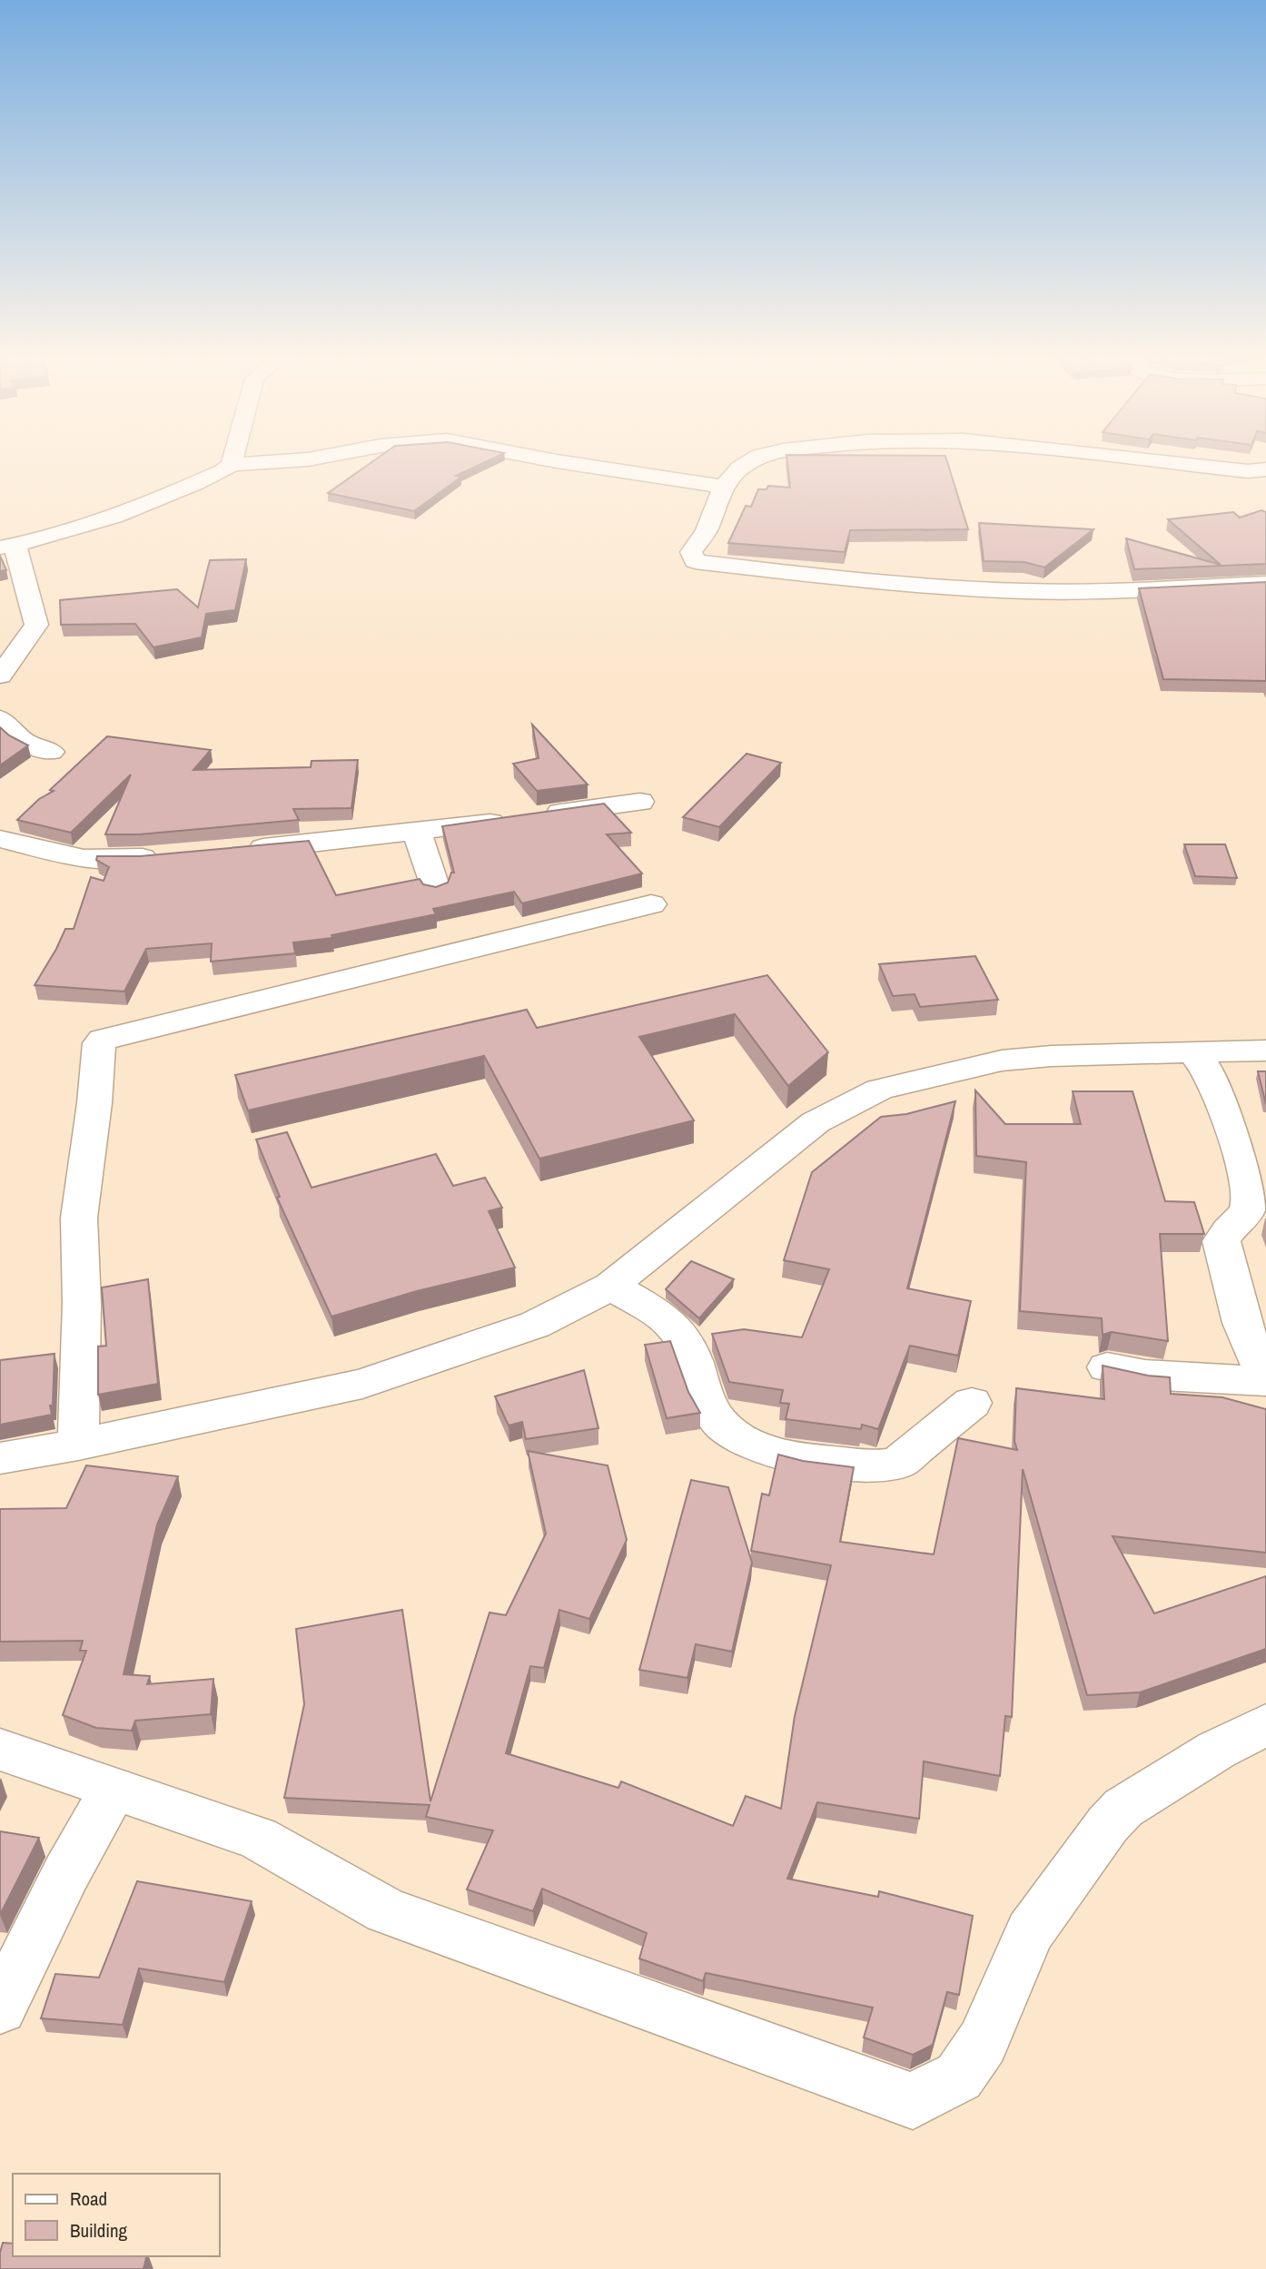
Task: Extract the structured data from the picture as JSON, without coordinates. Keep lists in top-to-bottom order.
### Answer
{
  "legend": ["Road", "Building"]
}
